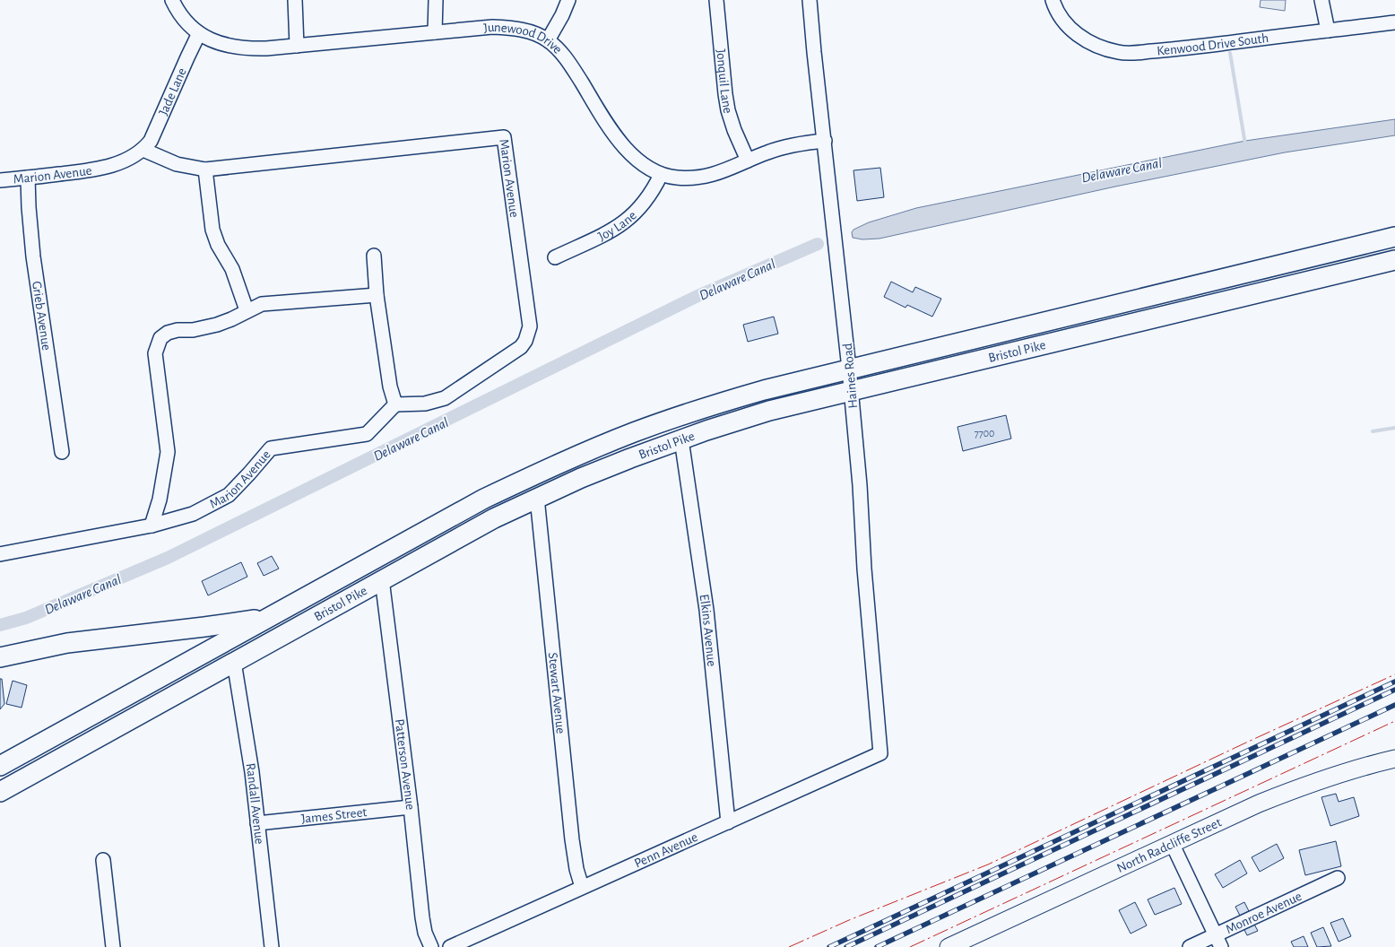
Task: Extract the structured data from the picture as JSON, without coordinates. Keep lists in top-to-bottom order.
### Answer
{
  "streets": {
    "highway": ["Bristol Pike"],
    "main road": ["North Radcliffe Street"],
    "street": [
      "Junewood Drive",
      "Kenwood Drive South",
      "Jonquil Lane",
      "Jade Lane",
      "Marion Avenue",
      "Joy Lane",
      "Grieb Avenue",
      "Haines Road",
      "Elkins Avenue",
      "Stewart Avenue",
      "Patterson Avenue",
      "Randall Avenue",
      "James Street",
      "Penn Avenue",
      "Monroe Avenue"
    ]
  },
  "crossings": [
    ["Junewood Drive", "Jonquil Lane"],
    ["Junewood Drive", "Jade Lane"],
    ["Junewood Drive", "Joy Lane"],
    ["Junewood Drive", "Haines Road"],
    ["Jade Lane", "Marion Avenue"],
    ["Marion Avenue", "Grieb Avenue"],
    ["Bristol Pike", "Haines Road"],
    ["Bristol Pike", "Elkins Avenue"],
    ["Bristol Pike", "Stewart Avenue"],
    ["Bristol Pike", "Patterson Avenue"],
    ["Bristol Pike", "Randall Avenue"],
    ["Haines Road", "Penn Avenue"],
    ["Elkins Avenue", "Penn Avenue"],
    ["Stewart Avenue", "Penn Avenue"],
    ["Patterson Avenue", "James Street"],
    ["Randall Avenue", "James Street"]
  ],
  "water": ["Delaware Canal"],
  "house_numbers": ["7700"]
}
